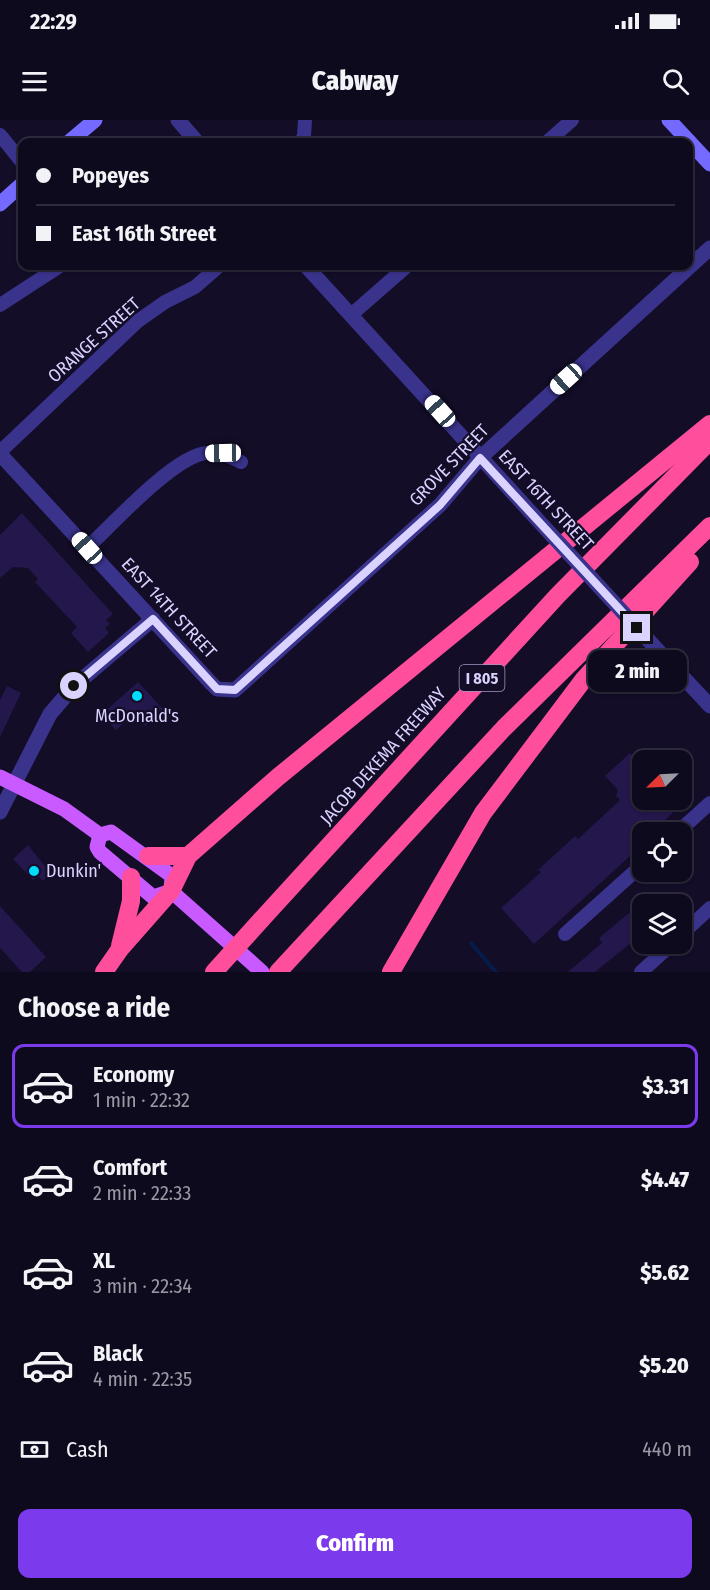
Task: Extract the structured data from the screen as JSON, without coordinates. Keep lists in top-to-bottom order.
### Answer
{
  "streets": {
    "highway": ["I 805", "JACOB DEKEMA FREEWAY"],
    "street": [
      "ORANGE STREET",
      "GROVE STREET",
      "EAST 16TH STREET",
      "EAST 14TH STREET"
    ]
  },
  "crossings": [
    ["ORANGE STREET", "EAST 14TH STREET"],
    ["GROVE STREET", "EAST 16TH STREET"],
    ["GROVE STREET", "EAST 14TH STREET"]
  ],
  "places": ["McDonald's", "Dunkin'"],
  "north": "bottom left",
  "page": {
    "status": "22:29",
    "header": "Cabway",
    "banner": ["Popeyes", "East 16th Street"],
    "bubble": "2 min",
    "heading": "Choose a ride",
    "list": [
      {
        "name": "Economy",
        "note": "1 min · 22:32",
        "value": "$3.31"
      },
      {
        "name": "Comfort",
        "note": "2 min · 22:33",
        "value": "$4.47"
      },
      {
        "name": "XL",
        "note": "3 min · 22:34",
        "value": "$5.62"
      },
      {
        "name": "Black",
        "note": "4 min · 22:35",
        "value": "$5.20"
      }
    ],
    "pay": ["Cash", "440 m"],
    "buttons": "Confirm"
  }
}
